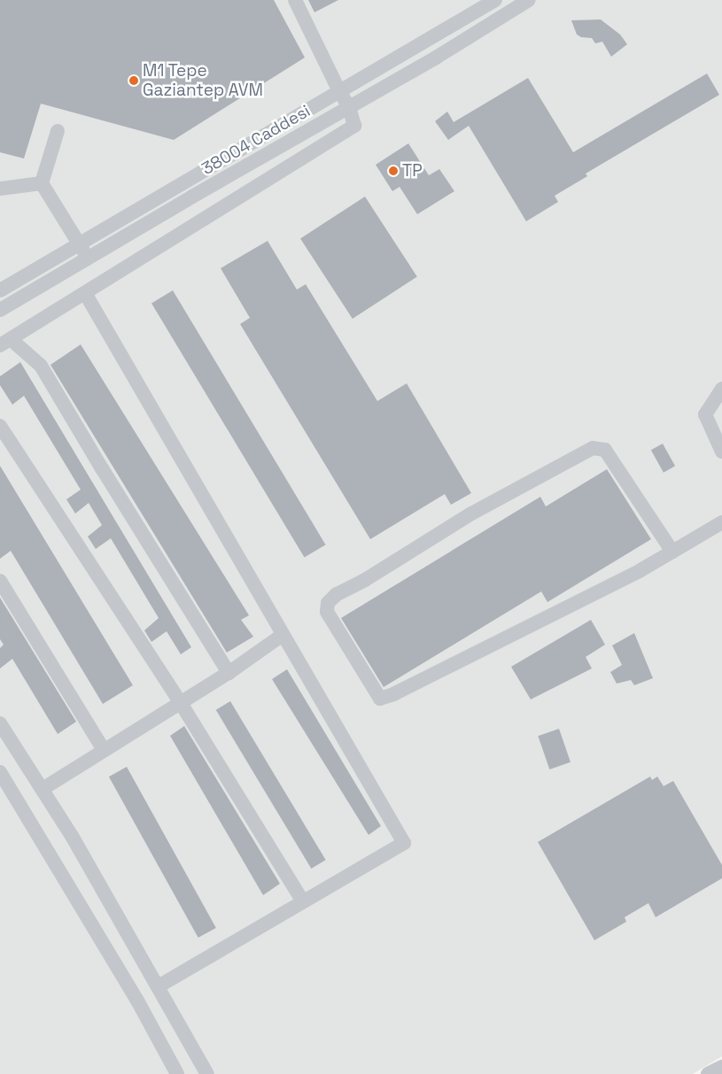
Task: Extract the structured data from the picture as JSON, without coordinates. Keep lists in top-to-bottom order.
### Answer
{
  "streets": {
    "street": ["38004 Caddesi"]
  },
  "places": ["M1 Tepe Gaziantep AVM", "TP"]
}
